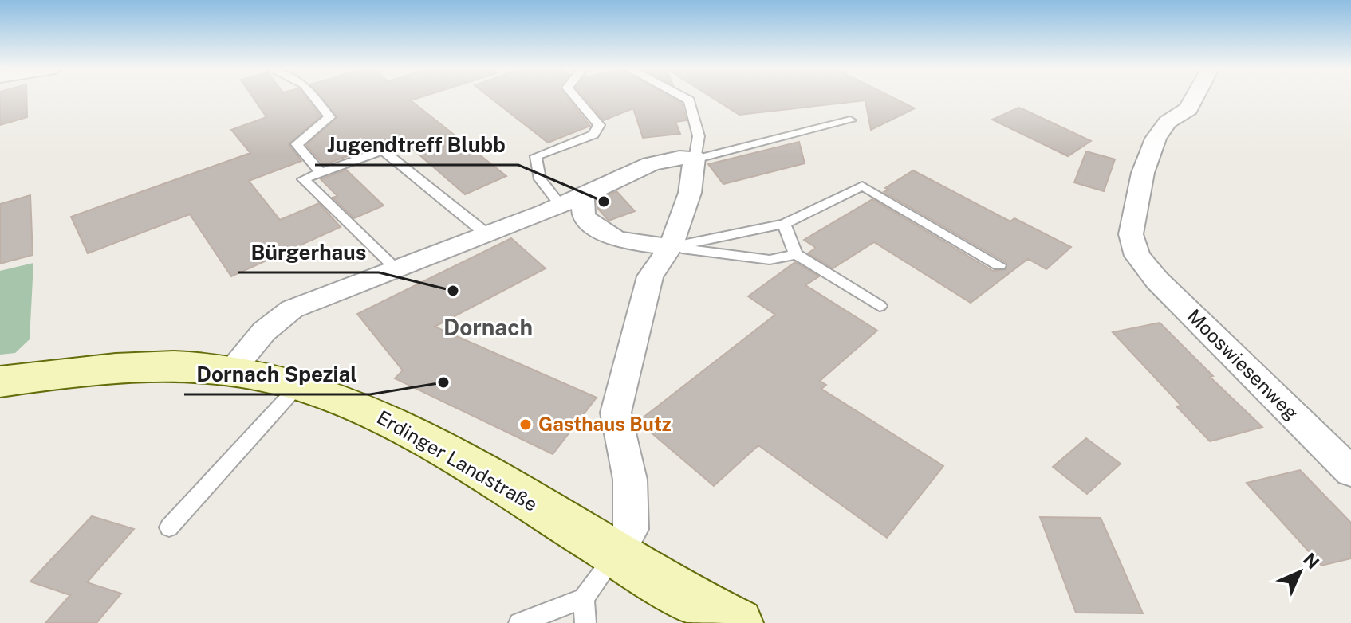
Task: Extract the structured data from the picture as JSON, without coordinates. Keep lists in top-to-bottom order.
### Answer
{
  "streets": {
    "street": ["Mooswiesenweg", "Erdinger Landstraße"]
  },
  "districts": ["Dornach"],
  "places": [
    "Jugendtreff Blubb",
    "Bürgerhaus",
    "Dornach Spezial",
    "Gasthaus Butz"
  ],
  "north": "top right"
}
